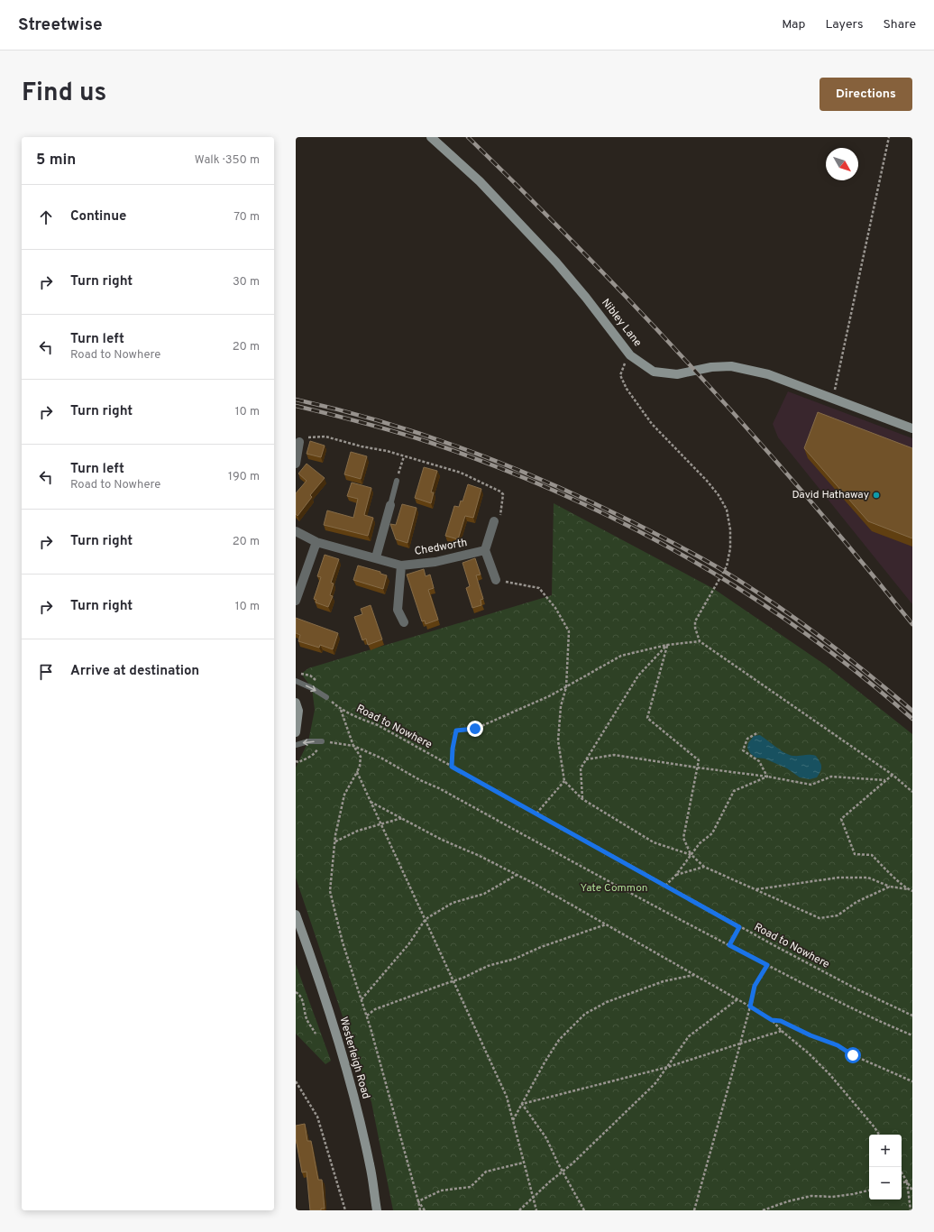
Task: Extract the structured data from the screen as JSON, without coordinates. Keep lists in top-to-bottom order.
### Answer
{
  "streets": {
    "street": ["Nibley Lane", "Chedworth", "Westerleigh Road"],
    "path": ["Road to Nowhere"]
  },
  "parks": ["Yate Common"],
  "places": ["David Hathaway"],
  "north": "bottom right",
  "page": {
    "header": "Streetwise",
    "nav": ["Map", "Layers", "Share"],
    "title": "Find us",
    "buttons": "Directions",
    "heading": ["5 min", "Walk · 350 m"],
    "list": [
      ["Continue", "70 m"],
      ["Turn right", "30 m"],
      ["Turn left", "Road to Nowhere", "20 m"],
      ["Turn right", "10 m"],
      ["Turn left", "Road to Nowhere", "190 m"],
      ["Turn right", "20 m"],
      ["Turn right", "10 m"],
      "Arrive at destination"
    ],
    "map_buttons": ["+", "−"]
  }
}
